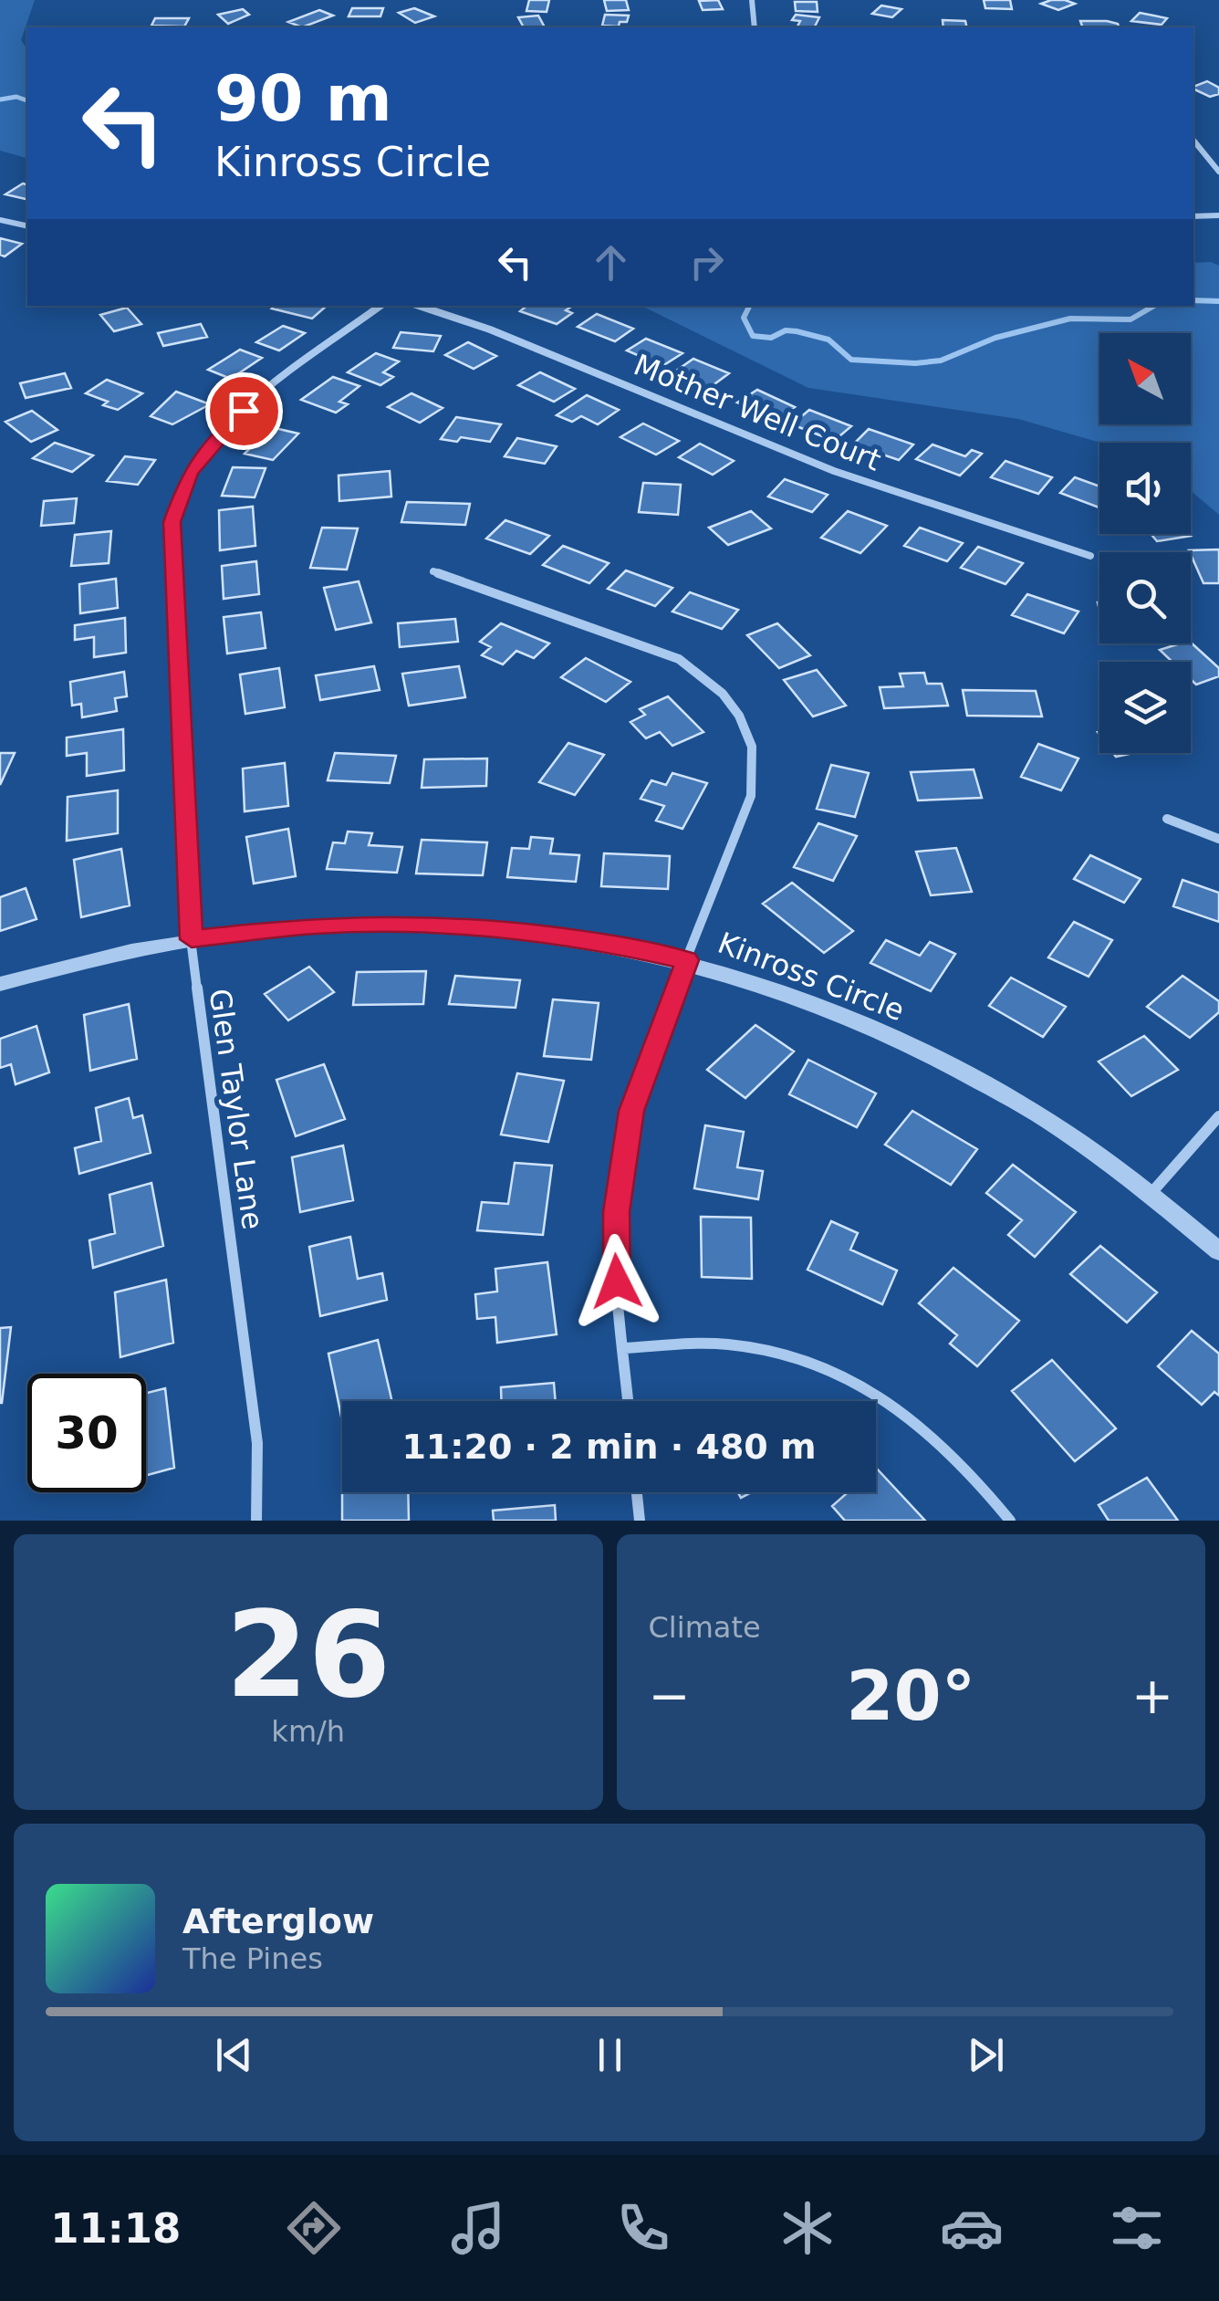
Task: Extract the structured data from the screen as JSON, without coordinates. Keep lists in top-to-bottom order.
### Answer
{
  "streets": {
    "street": ["Mother Well Court", "Kinross Circle", "Glen Taylor Lane"]
  },
  "crossings": [
    ["Kinross Circle", "Glen Taylor Lane"]
  ],
  "north": "top left",
  "page": {
    "turn": ["90 m", "Kinross Circle"],
    "limit": "30",
    "trip": "11:20 · 2 min · 480 m",
    "tile": [
      ["26", "km/h"],
      "Climate"
    ],
    "heat": ["−", "20°", "+"],
    "song": ["Afterglow", "The Pines"],
    "tabs": "11:18"
  }
}
